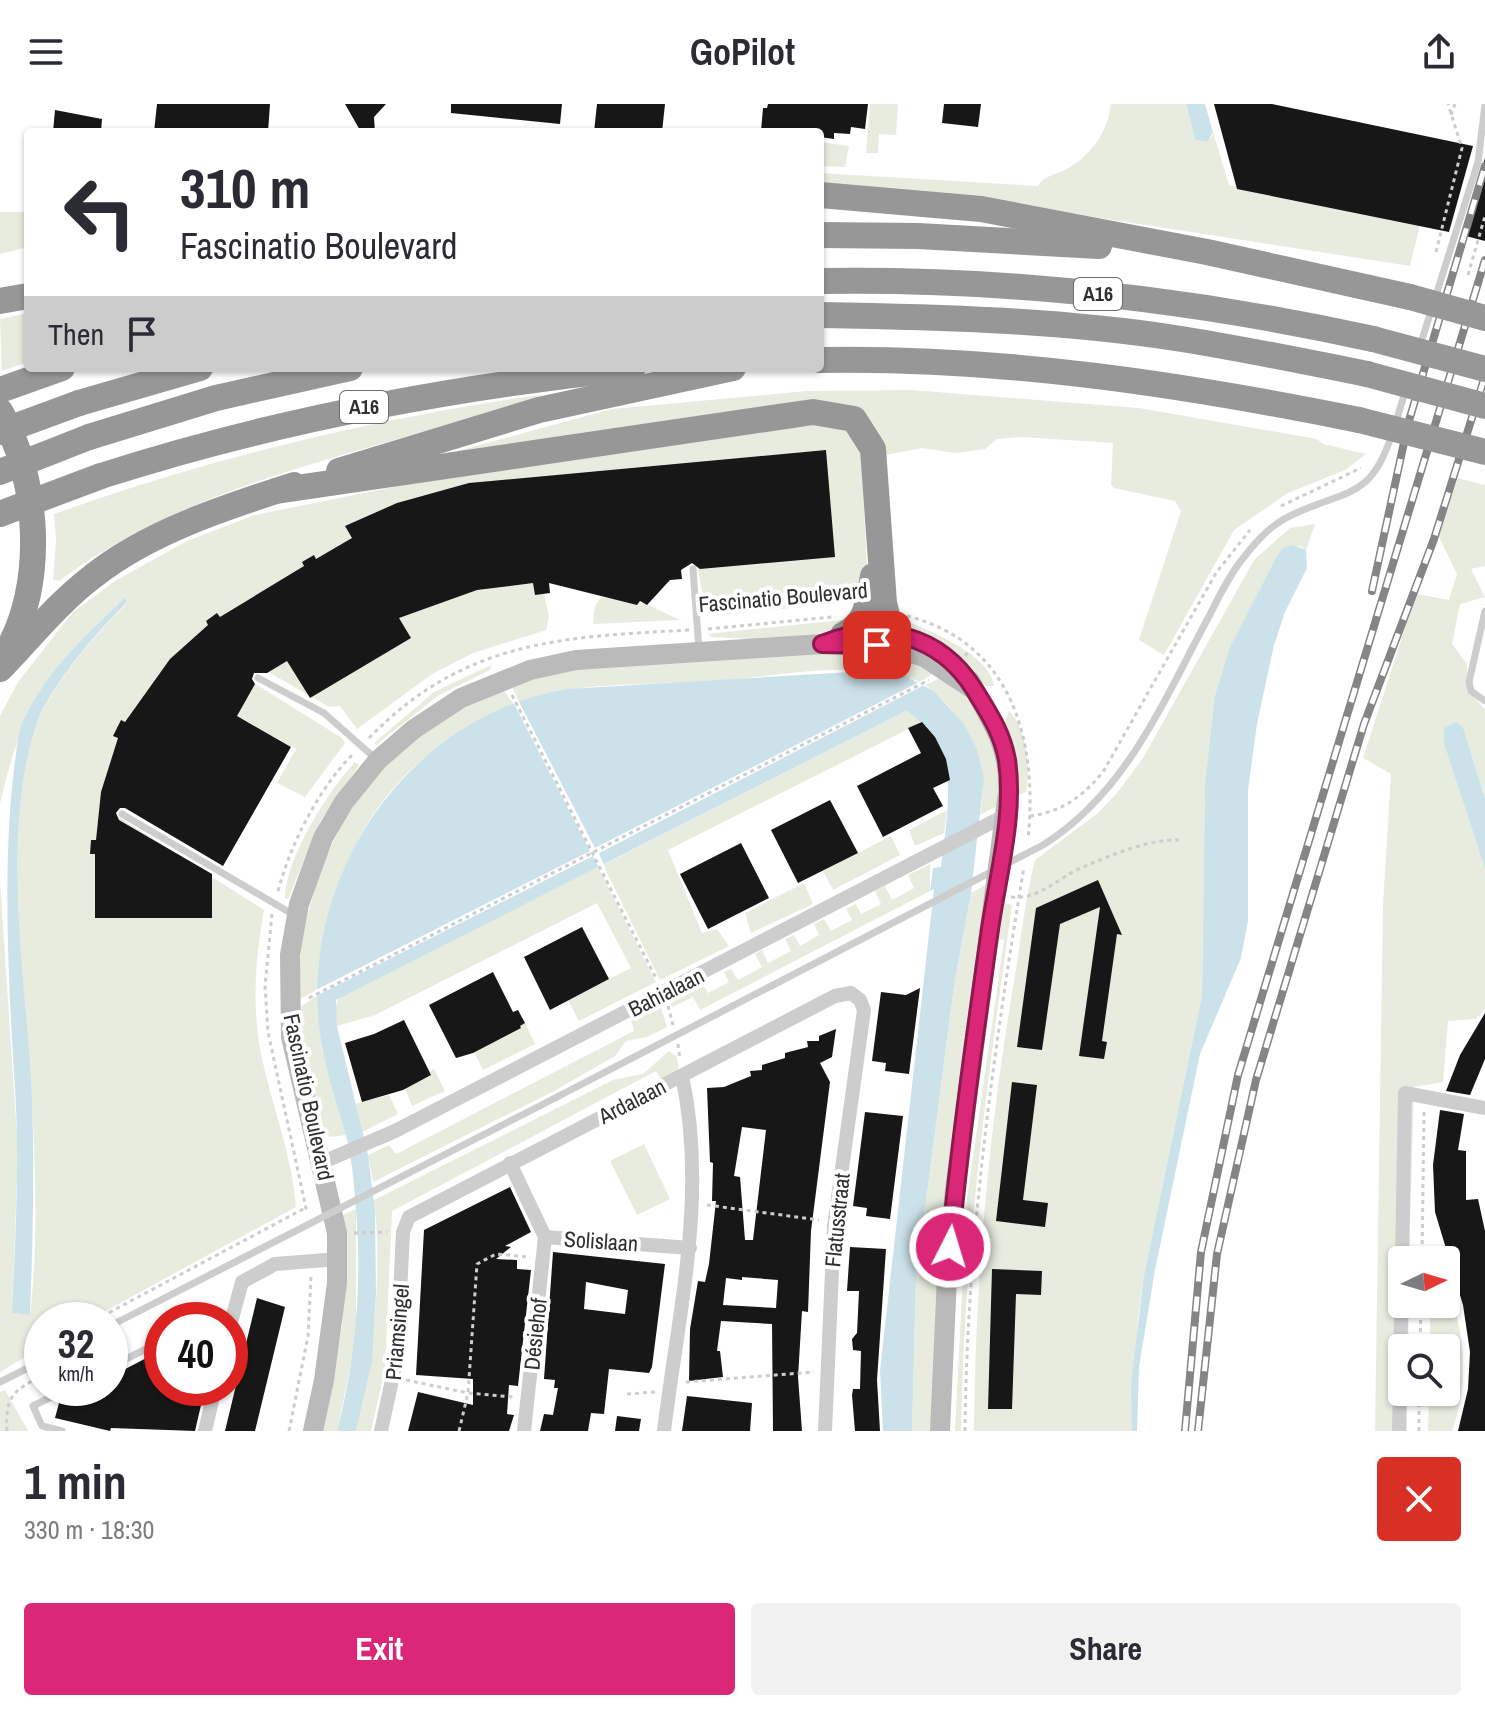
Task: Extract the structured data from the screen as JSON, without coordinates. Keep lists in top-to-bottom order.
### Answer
{
  "streets": {
    "highway": ["A16"],
    "street": [
      "Fascinatio Boulevard",
      "Bahialaan",
      "Ardalaan",
      "Flatusstraat",
      "Solislaan",
      "Priamsingel",
      "Désiehof"
    ]
  },
  "crossings": [
    ["Fascinatio Boulevard", "Bahialaan"],
    ["Ardalaan", "Flatusstraat"],
    ["Ardalaan", "Solislaan"],
    ["Ardalaan", "Priamsingel"],
    ["Solislaan", "Désiehof"]
  ],
  "north": "right",
  "page": {
    "header": "GoPilot",
    "turn": ["310 m", "Fascinatio Boulevard"],
    "then": "Then",
    "speed": "32 km/h",
    "limit": "40",
    "heading": ["1 min", "330 m · 18:30"],
    "buttons": ["Exit", "Share"]
  }
}
